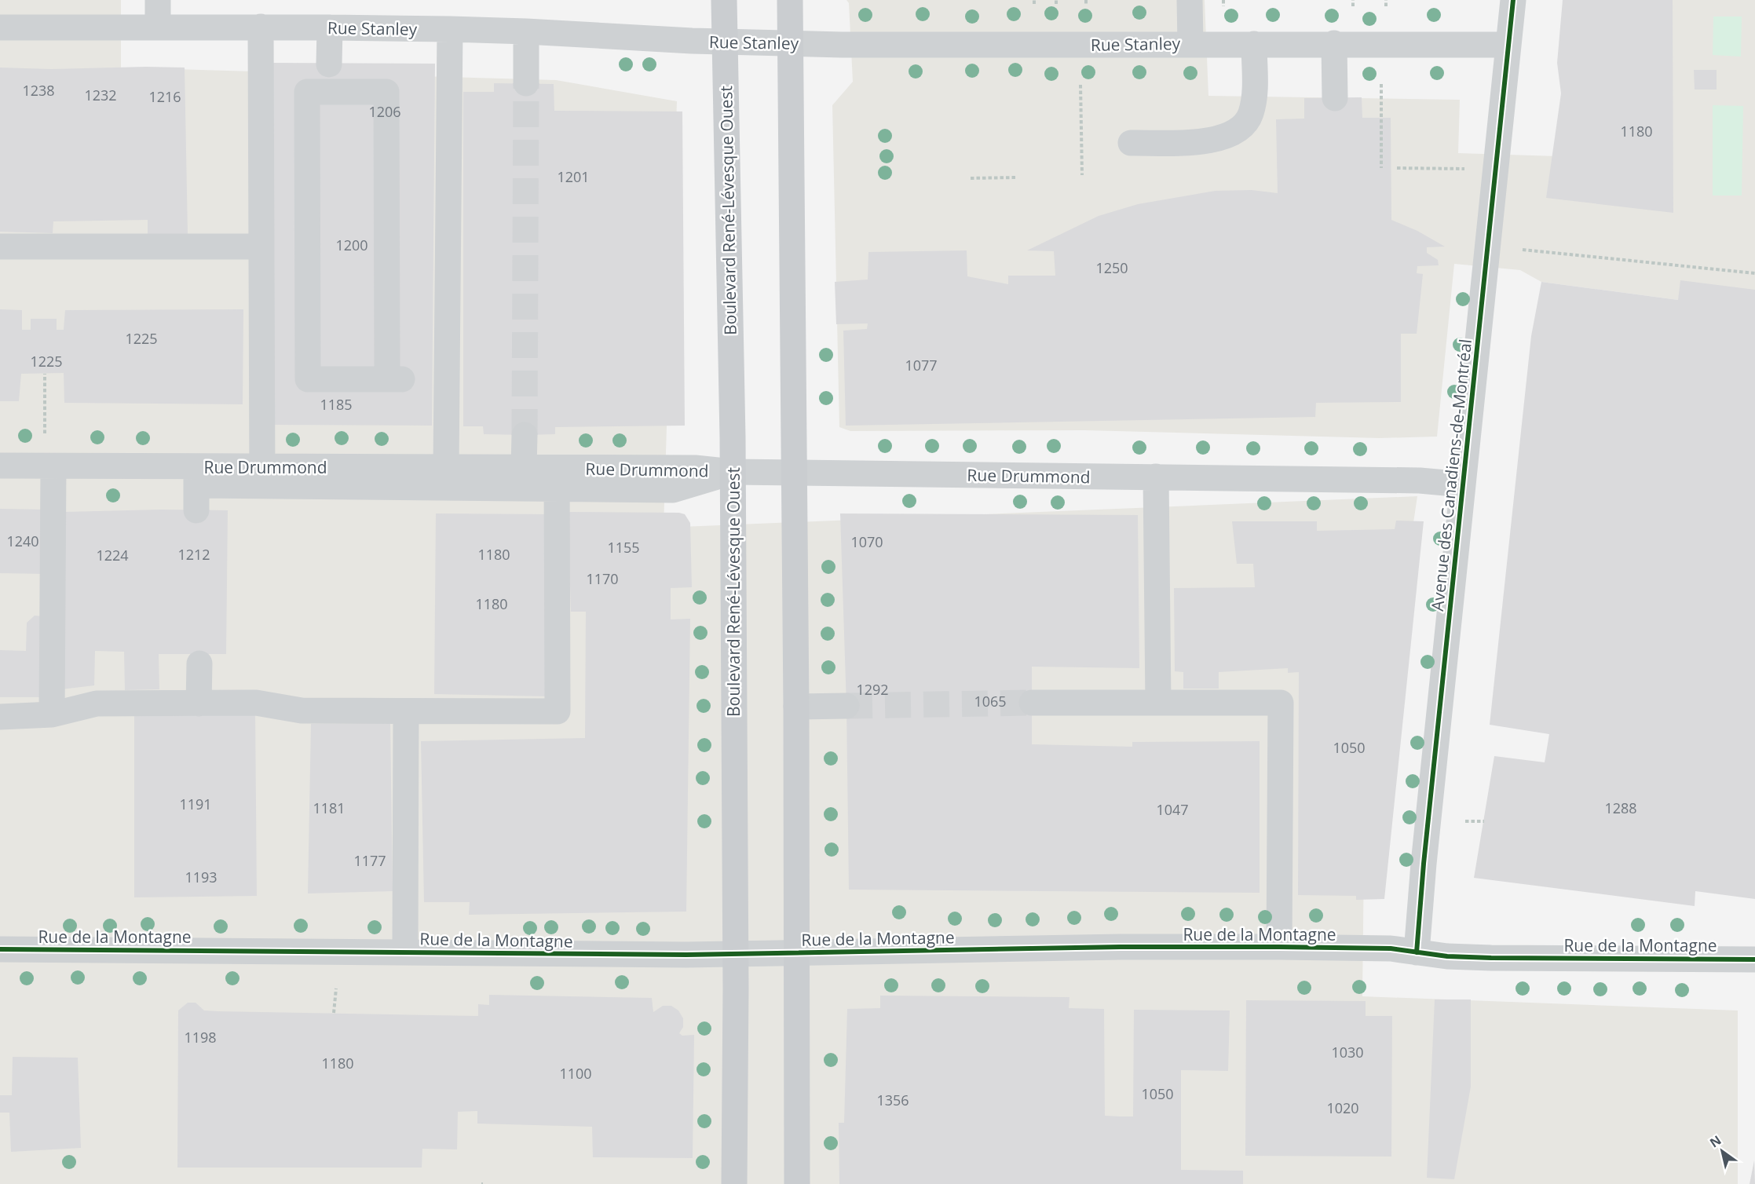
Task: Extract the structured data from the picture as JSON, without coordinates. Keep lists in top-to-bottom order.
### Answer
{
  "streets": {
    "main road": ["Boulevard René-Lévesque Ouest"],
    "street": [
      "Rue Stanley",
      "Rue Drummond",
      "Avenue des Canadiens-de-Montréal",
      "Rue de la Montagne"
    ]
  },
  "crossings": [
    ["Rue Stanley", "Boulevard René-Lévesque Ouest"],
    ["Rue Stanley", "Avenue des Canadiens-de-Montréal"],
    ["Boulevard René-Lévesque Ouest", "Rue Drummond"],
    ["Boulevard René-Lévesque Ouest", "Rue de la Montagne"],
    ["Rue Drummond", "Avenue des Canadiens-de-Montréal"],
    ["Avenue des Canadiens-de-Montréal", "Rue de la Montagne"]
  ],
  "house_numbers": [
    "1238",
    "1232",
    "1216",
    "1206",
    "1180",
    "1201",
    "1200",
    "1250",
    "1225",
    "1225",
    "1077",
    "1185",
    "1240",
    "1070",
    "1155",
    "1212",
    "1180",
    "1224",
    "1170",
    "1180",
    "1292",
    "1065",
    "1050",
    "1191",
    "1181",
    "1288",
    "1047",
    "1177",
    "1193",
    "1198",
    "1030",
    "1180",
    "1100",
    "1050",
    "1356",
    "1020"
  ],
  "north": "top left"
}
